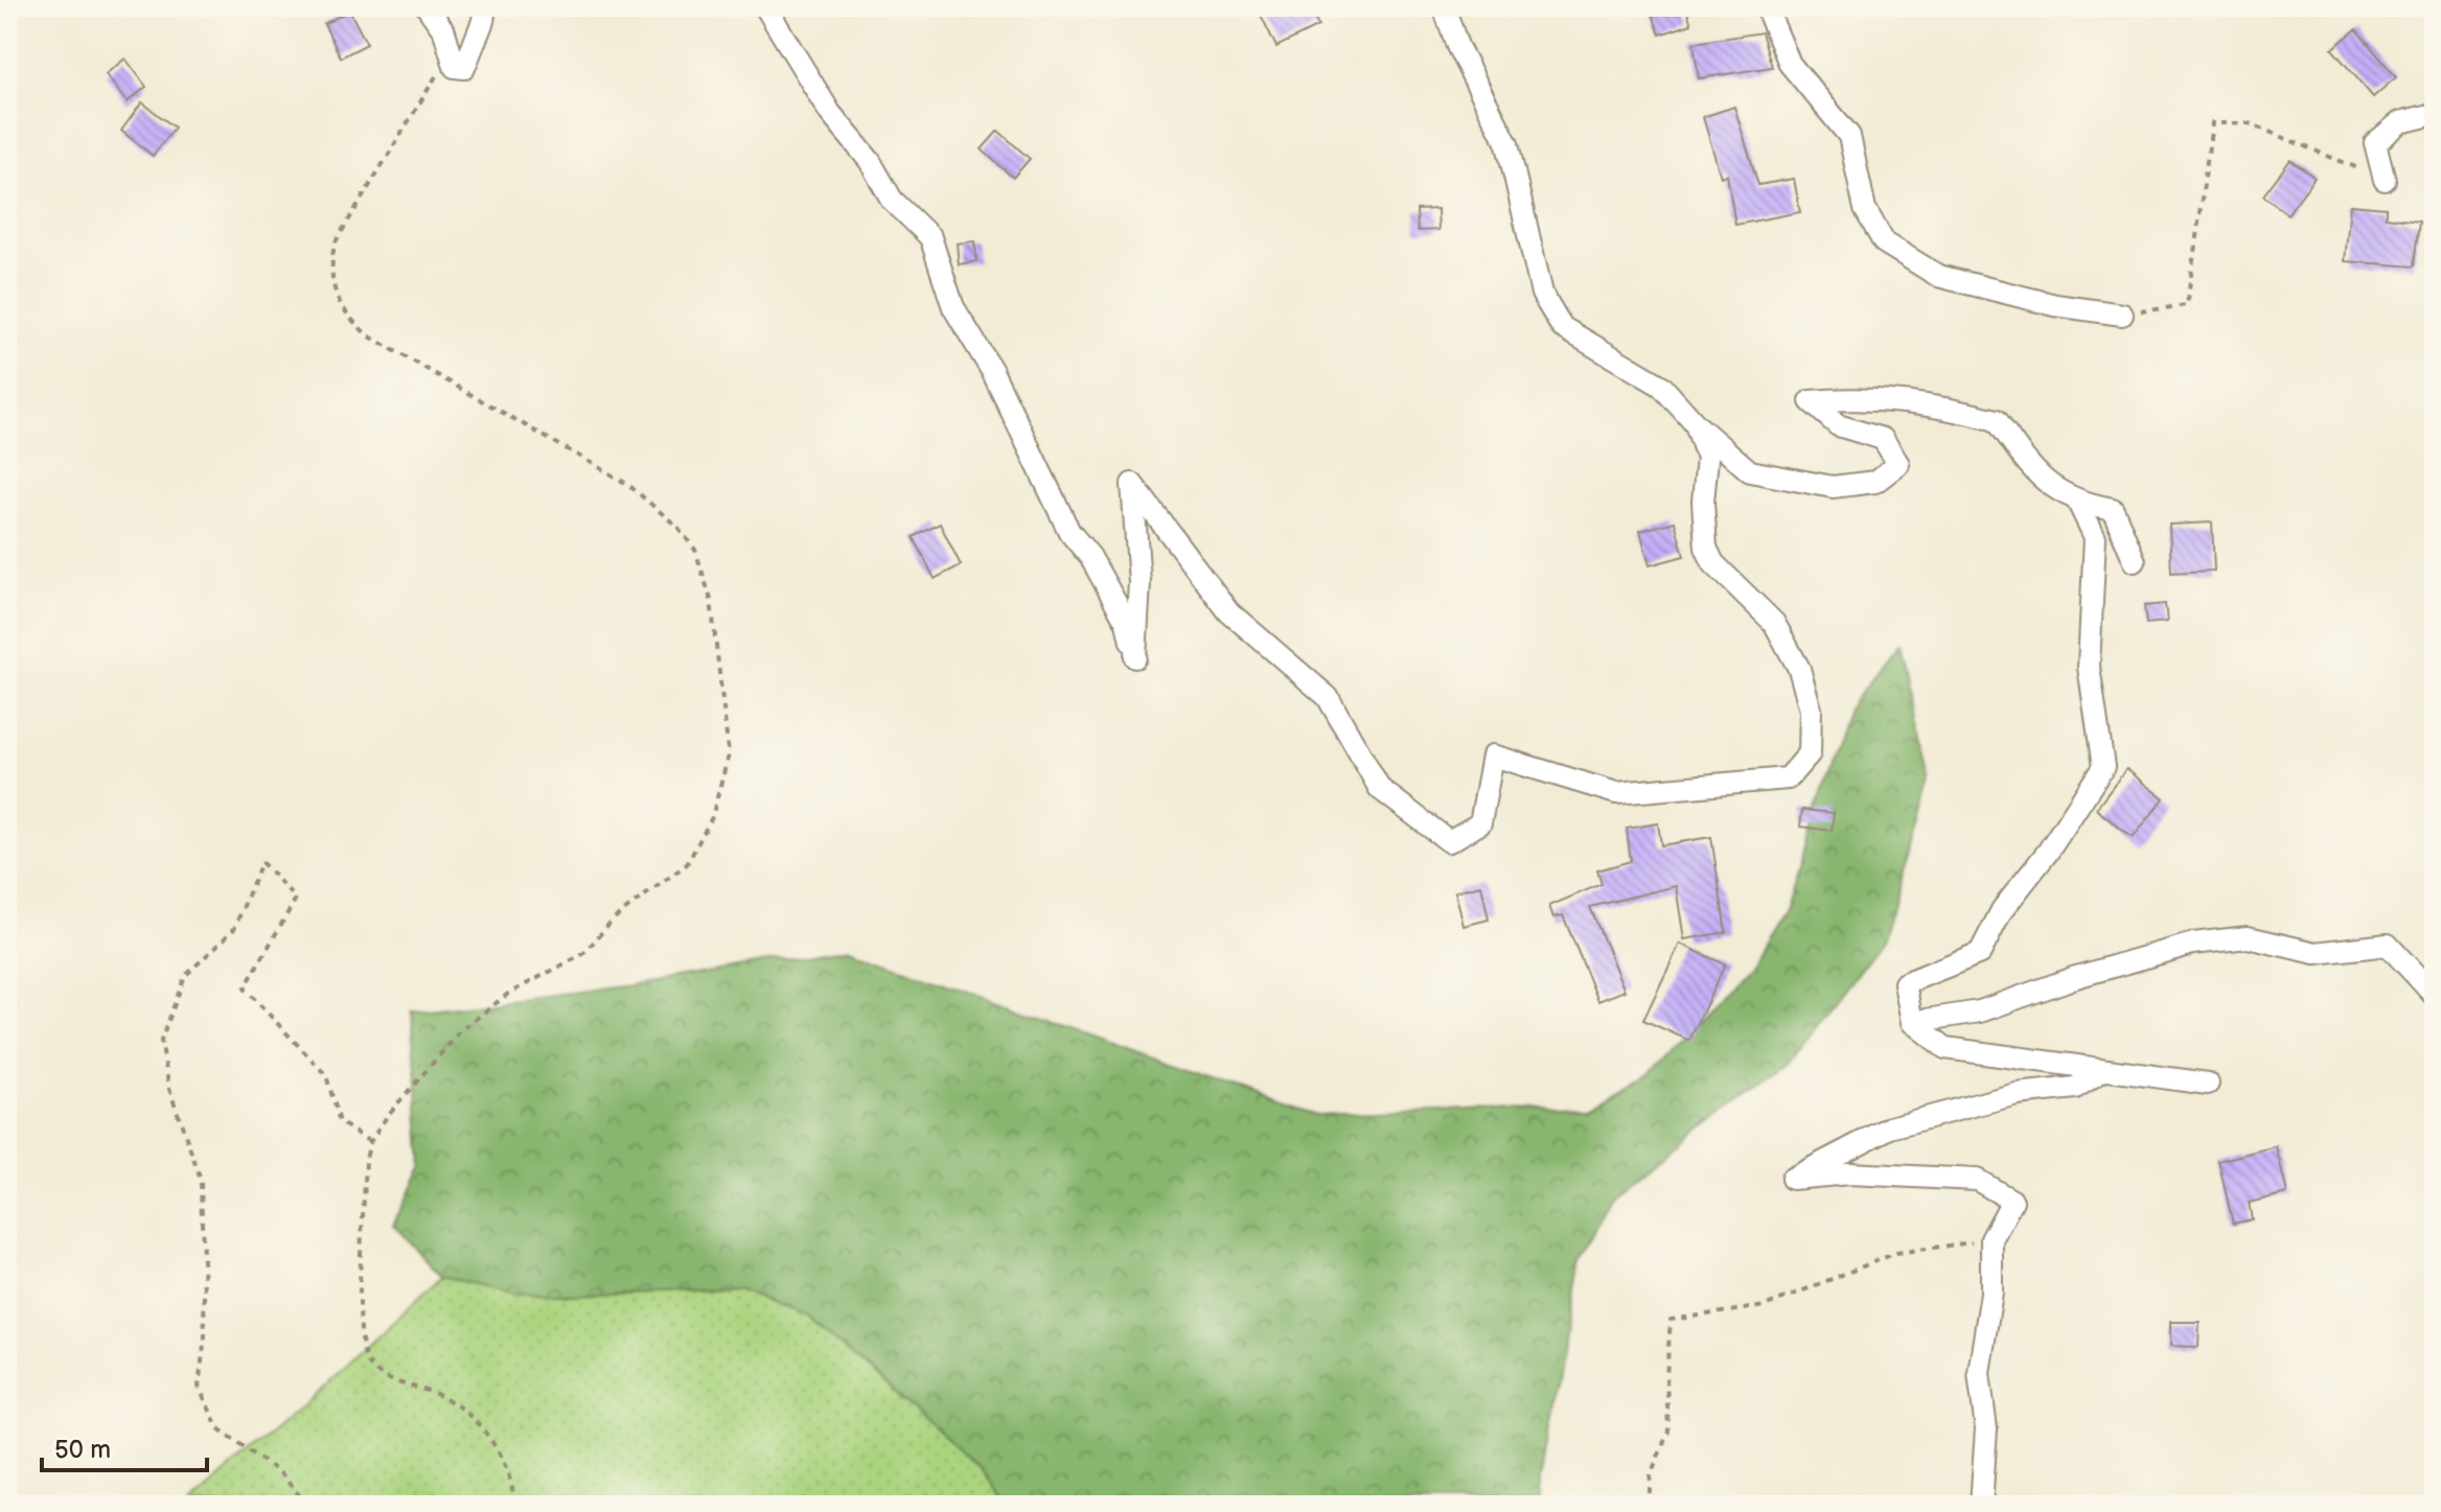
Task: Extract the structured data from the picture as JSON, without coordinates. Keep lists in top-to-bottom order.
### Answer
{
  "scale_bar": "50 m"
}
